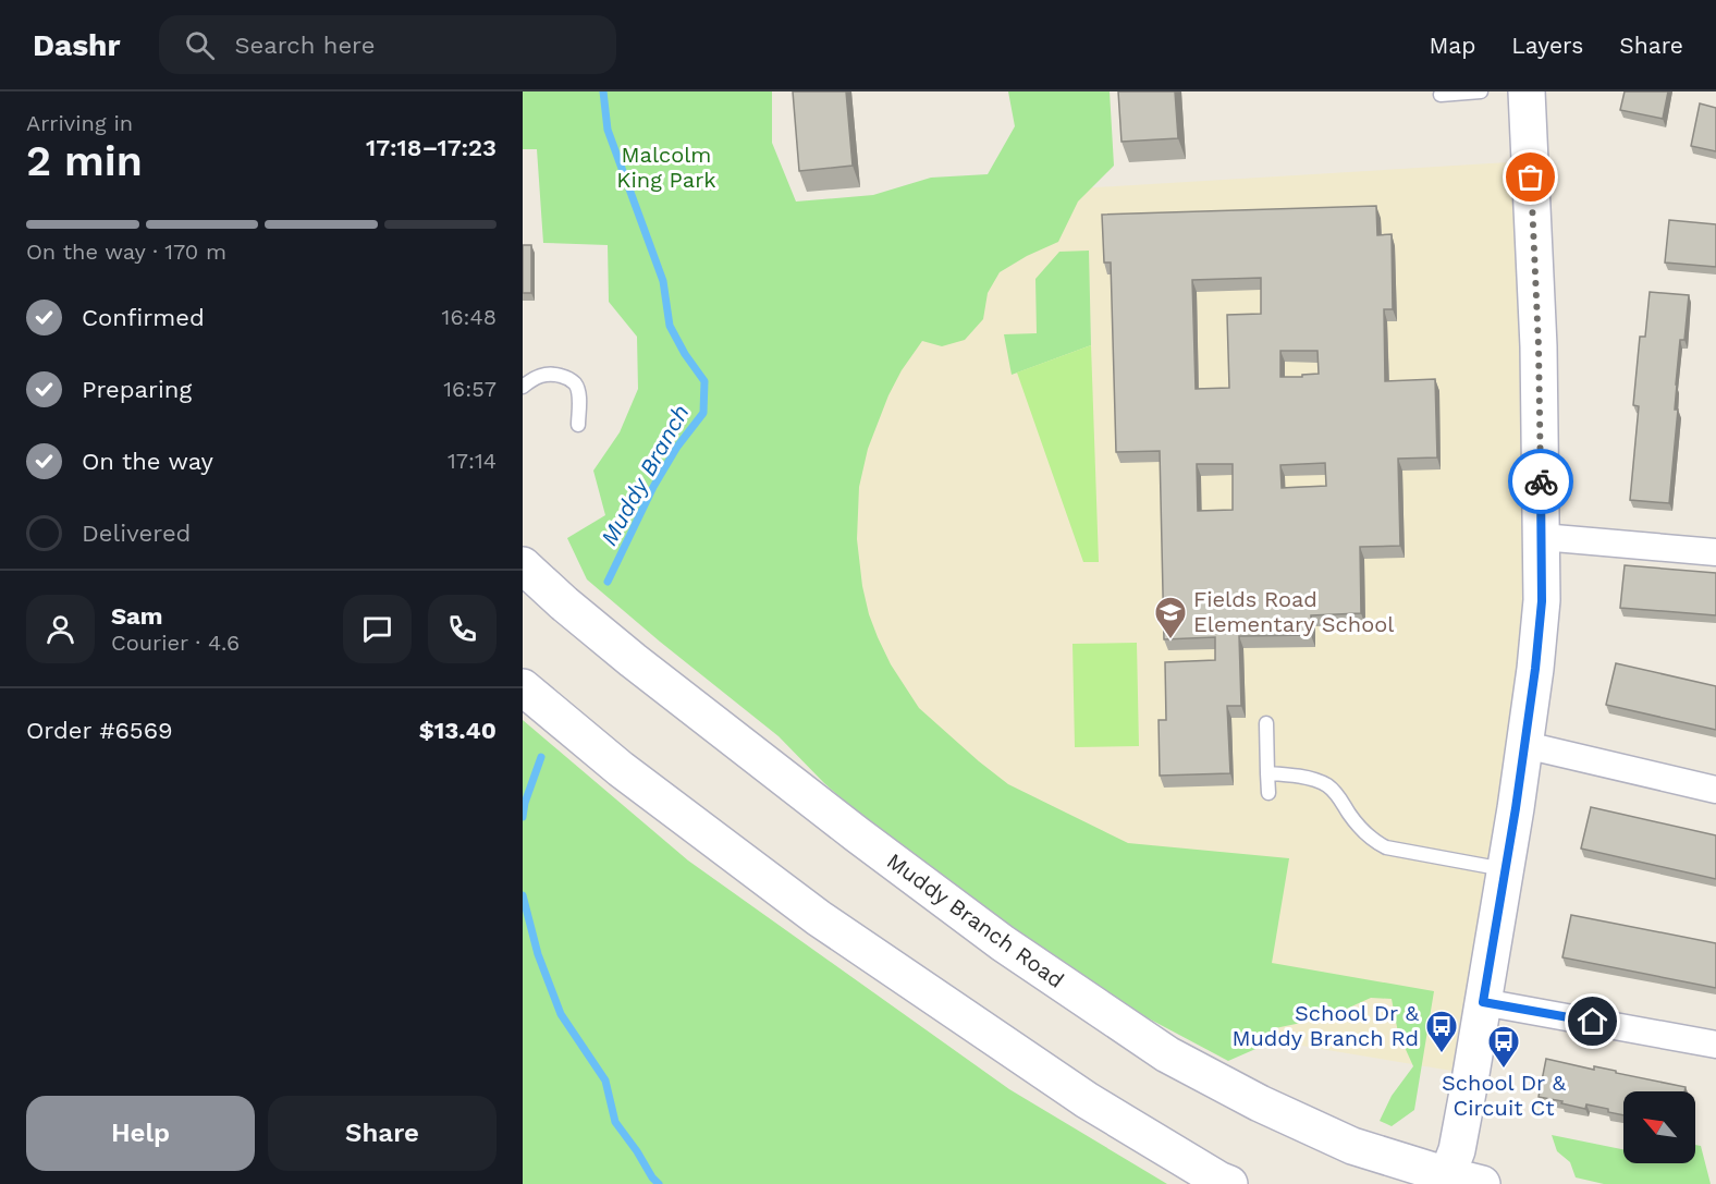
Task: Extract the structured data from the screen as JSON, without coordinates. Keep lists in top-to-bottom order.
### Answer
{
  "streets": {
    "main road": ["Muddy Branch Road"]
  },
  "water": ["Muddy Branch"],
  "parks": ["Malcolm King Park"],
  "places": {
    "school or university": ["Fields Road Elementary School"],
    "bus stop": ["School Dr & Muddy Branch Rd", "School Dr & Circuit Ct"]
  },
  "north": "top left",
  "page": {
    "header": "Dashr",
    "search": "Search here",
    "nav": ["Map", "Layers", "Share"],
    "heading": ["2 min", "Arriving in", "17:18–17:23"],
    "panel": [
      "Sam",
      "Courier · 4.6",
      "Order #6569",
      "$13.40"
    ],
    "bar": "On the way · 170 m",
    "list": [
      ["Confirmed", "16:48"],
      ["Preparing", "16:57"],
      ["On the way", "17:14"],
      "Delivered"
    ],
    "buttons": ["Help", "Share"]
  }
}
